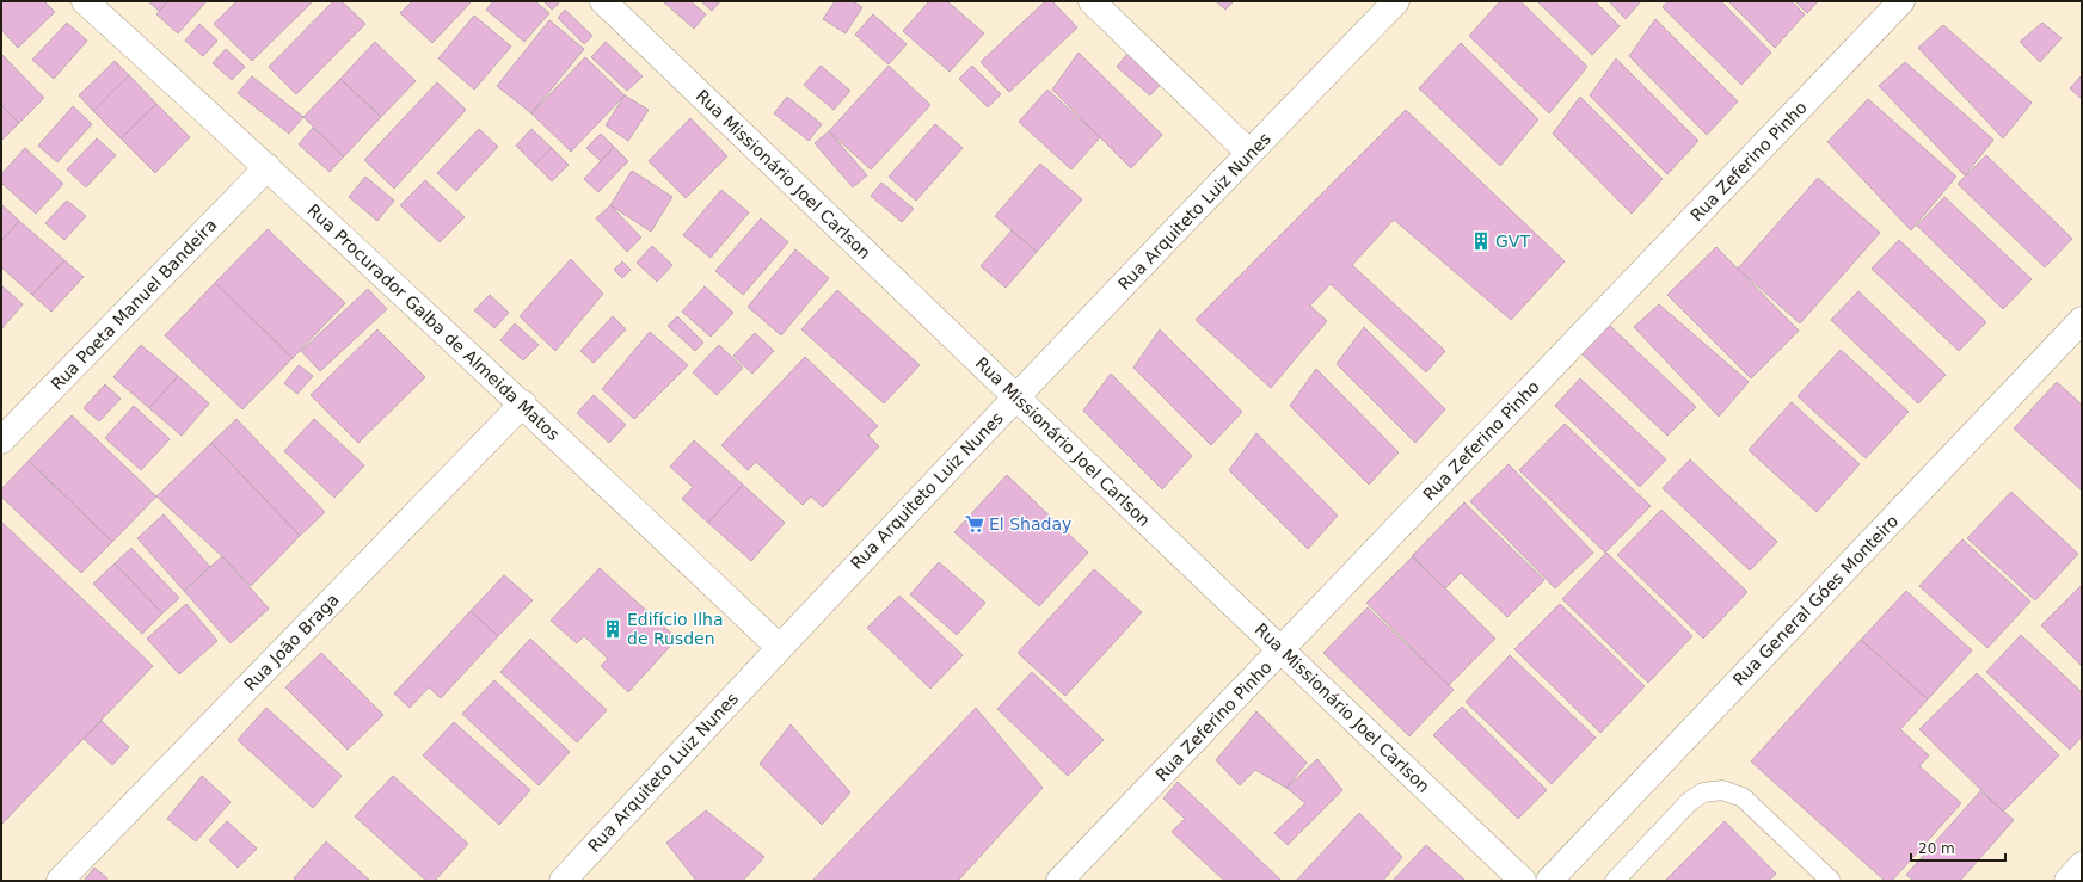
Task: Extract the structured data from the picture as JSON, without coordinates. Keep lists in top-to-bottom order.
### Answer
{
  "streets": {
    "main road": [
      "Rua Zeferino Pinho",
      "Rua Missionário Joel Carlson",
      "Rua Arquiteto Luiz Nunes",
      "Rua Poeta Manuel Bandeira",
      "Rua Procurador Galba de Almeida Matos",
      "Rua General Góes Monteiro",
      "Rua João Braga"
    ]
  },
  "crossings": [
    ["Rua Zeferino Pinho", "Rua Missionário Joel Carlson"],
    ["Rua Missionário Joel Carlson", "Rua Arquiteto Luiz Nunes"],
    ["Rua Arquiteto Luiz Nunes", "Rua Procurador Galba de Almeida Matos"],
    ["Rua Poeta Manuel Bandeira", "Rua Procurador Galba de Almeida Matos"],
    ["Rua Procurador Galba de Almeida Matos", "Rua João Braga"]
  ],
  "places": {
    "building": ["GVT", "Edifício Ilha de Rusden"],
    "supermarket": ["El Shaday"]
  },
  "scale_bar": "20 m"
}
